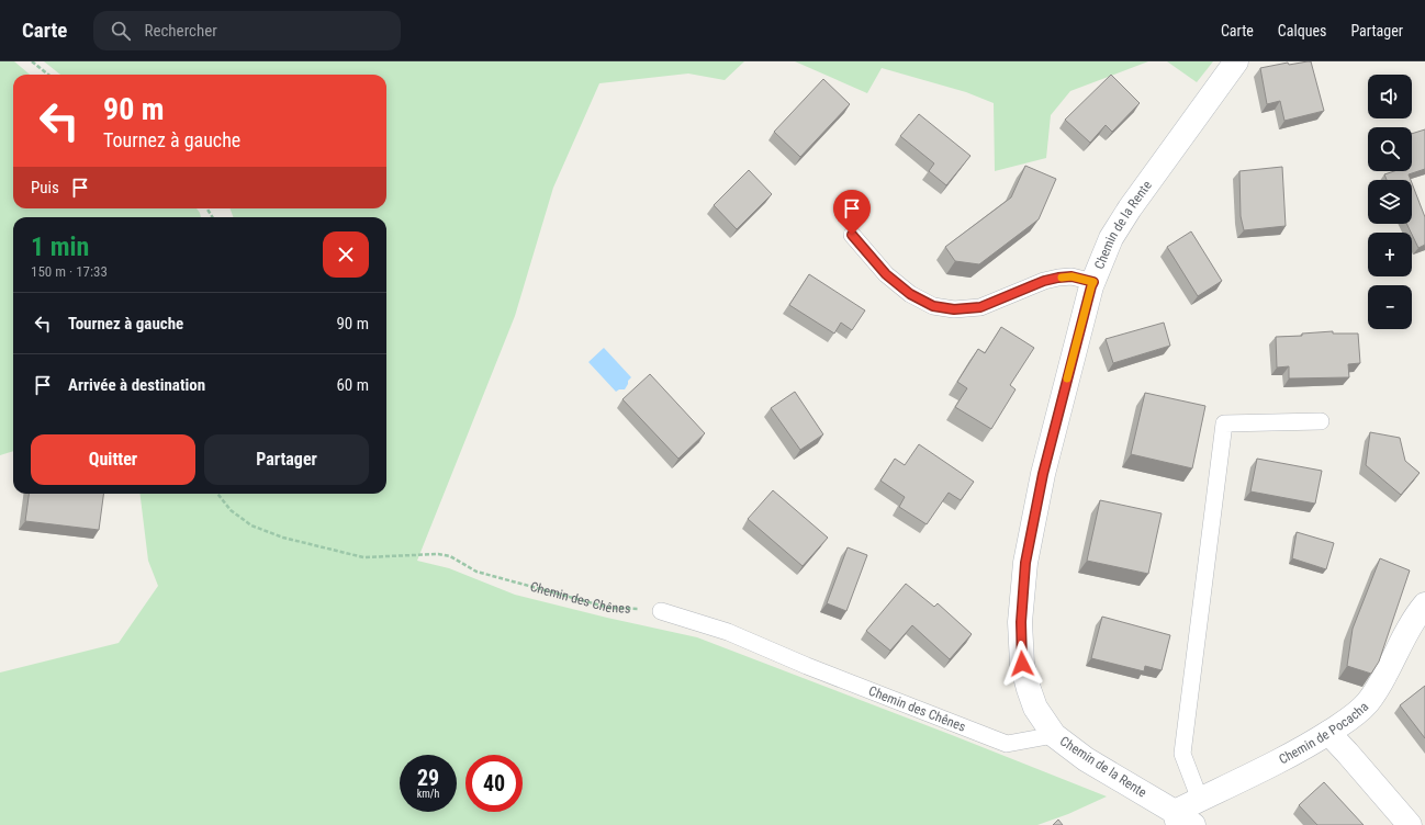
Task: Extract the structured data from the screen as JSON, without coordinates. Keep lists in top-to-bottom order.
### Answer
{
  "streets": {
    "street": ["Chemin de la Rente", "Chemin de Pocacha"],
    "lane": ["Chemin des Chênes"]
  },
  "crossings": [
    ["Chemin de la Rente", "Chemin des Chênes"],
    ["Chemin de la Rente", "Chemin de Pocacha"]
  ],
  "page": {
    "header": "Carte",
    "search": "Rechercher",
    "nav": ["Carte", "Calques", "Partager"],
    "map_buttons": ["+", "−"],
    "turn": ["90 m", "Tournez à gauche"],
    "then": "Puis",
    "heading": ["1 min", "150 m · 17:33"],
    "list": [
      {
        "name": "Tournez à gauche",
        "value": "90 m"
      },
      {
        "name": "Arrivée à destination",
        "value": "60 m"
      }
    ],
    "buttons": ["Quitter", "Partager"],
    "speed": "29 km/h",
    "limit": "40"
  }
}
